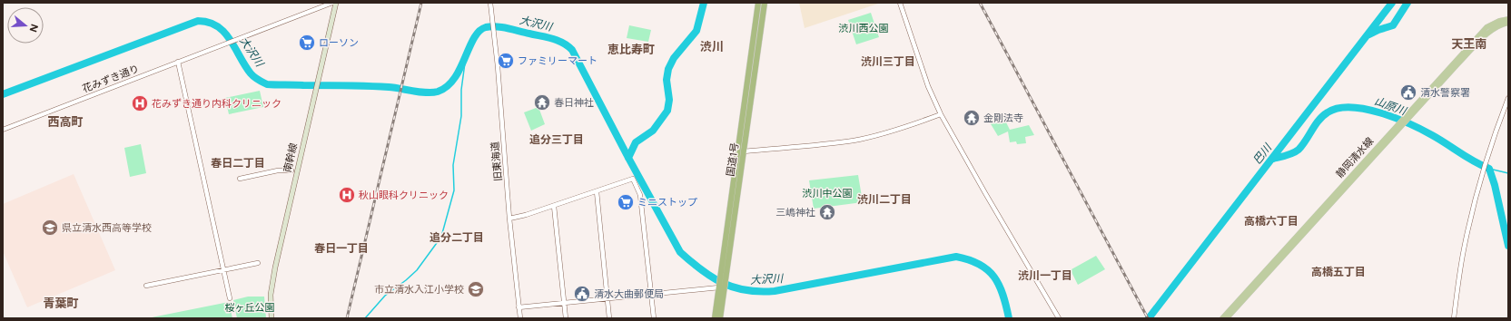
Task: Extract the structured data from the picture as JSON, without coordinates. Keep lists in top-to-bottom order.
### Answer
{
  "streets": {
    "highway": ["国道1号"],
    "main road": ["南幹線", "静岡清水線"],
    "street": ["花みずき通り", "旧東海道"]
  },
  "districts": [
    "天王南",
    "渋川",
    "恵比寿町",
    "渋川三丁目",
    "西高町",
    "追分三丁目",
    "春日二丁目",
    "渋川二丁目",
    "高橋六丁目",
    "追分二丁目",
    "春日一丁目",
    "高橋五丁目",
    "渋川一丁目",
    "青葉町"
  ],
  "water": ["大沢川", "山原川", "巴川"],
  "parks": ["渋川西公園", "渋川中公園", "桜ヶ丘公園"],
  "places": {
    "supermarket": ["ローソン", "ファミリーマート", "ミニストップ"],
    "public building": ["清水警察署", "清水大曲郵便局"],
    "temple": ["春日神社", "金剛法寺", "三嶋神社"],
    "hospital": ["花みずき通り内科クリニック", "秋山眼科クリニック"],
    "school or university": ["県立清水西高等学校", "市立清水入江小学校"]
  },
  "north": "right"
}
